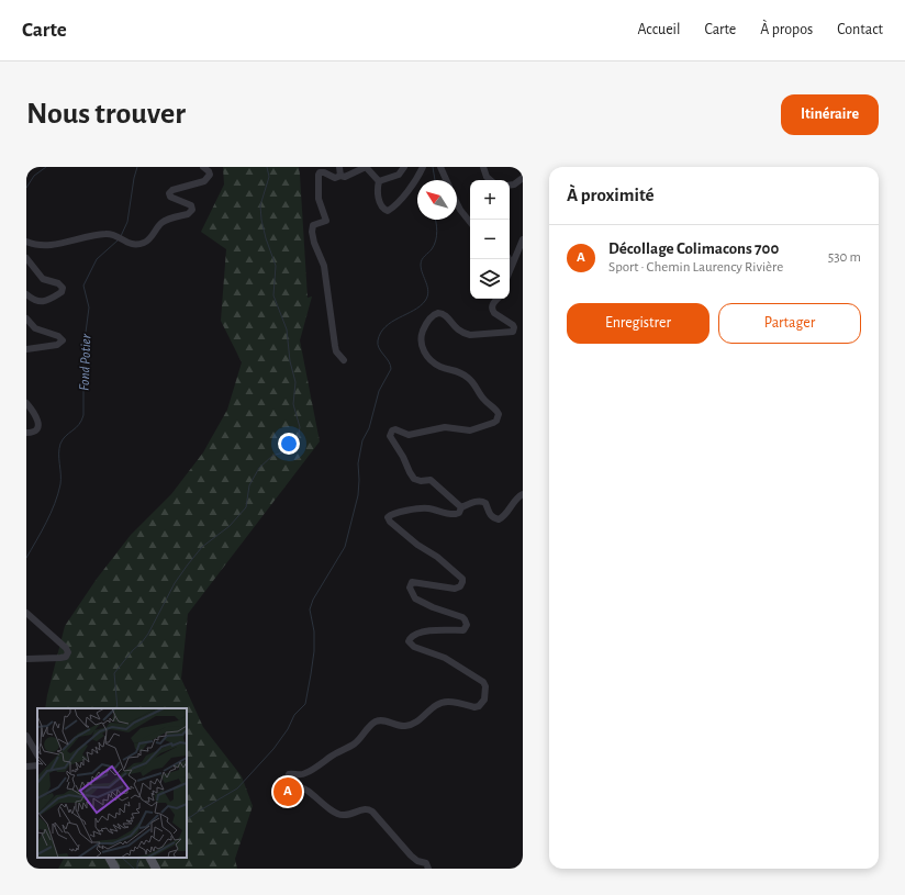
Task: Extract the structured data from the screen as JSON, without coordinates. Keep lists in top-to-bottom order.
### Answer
{
  "water": ["Fond Potier"],
  "north": "top left",
  "page": {
    "header": "Carte",
    "nav": [
      "Accueil",
      "Carte",
      "À propos",
      "Contact"
    ],
    "buttons": [
      "Itinéraire",
      ["Enregistrer", "Partager"]
    ],
    "title": "Nous trouver",
    "heading": "À proximité",
    "map_buttons": ["+", "−"],
    "list": [
      {
        "mark": "A",
        "name": "Décollage Colimacons 700",
        "note": "Sport · Chemin Laurency Rivière",
        "value": "530 m"
      }
    ],
    "pins": "A"
  }
}
